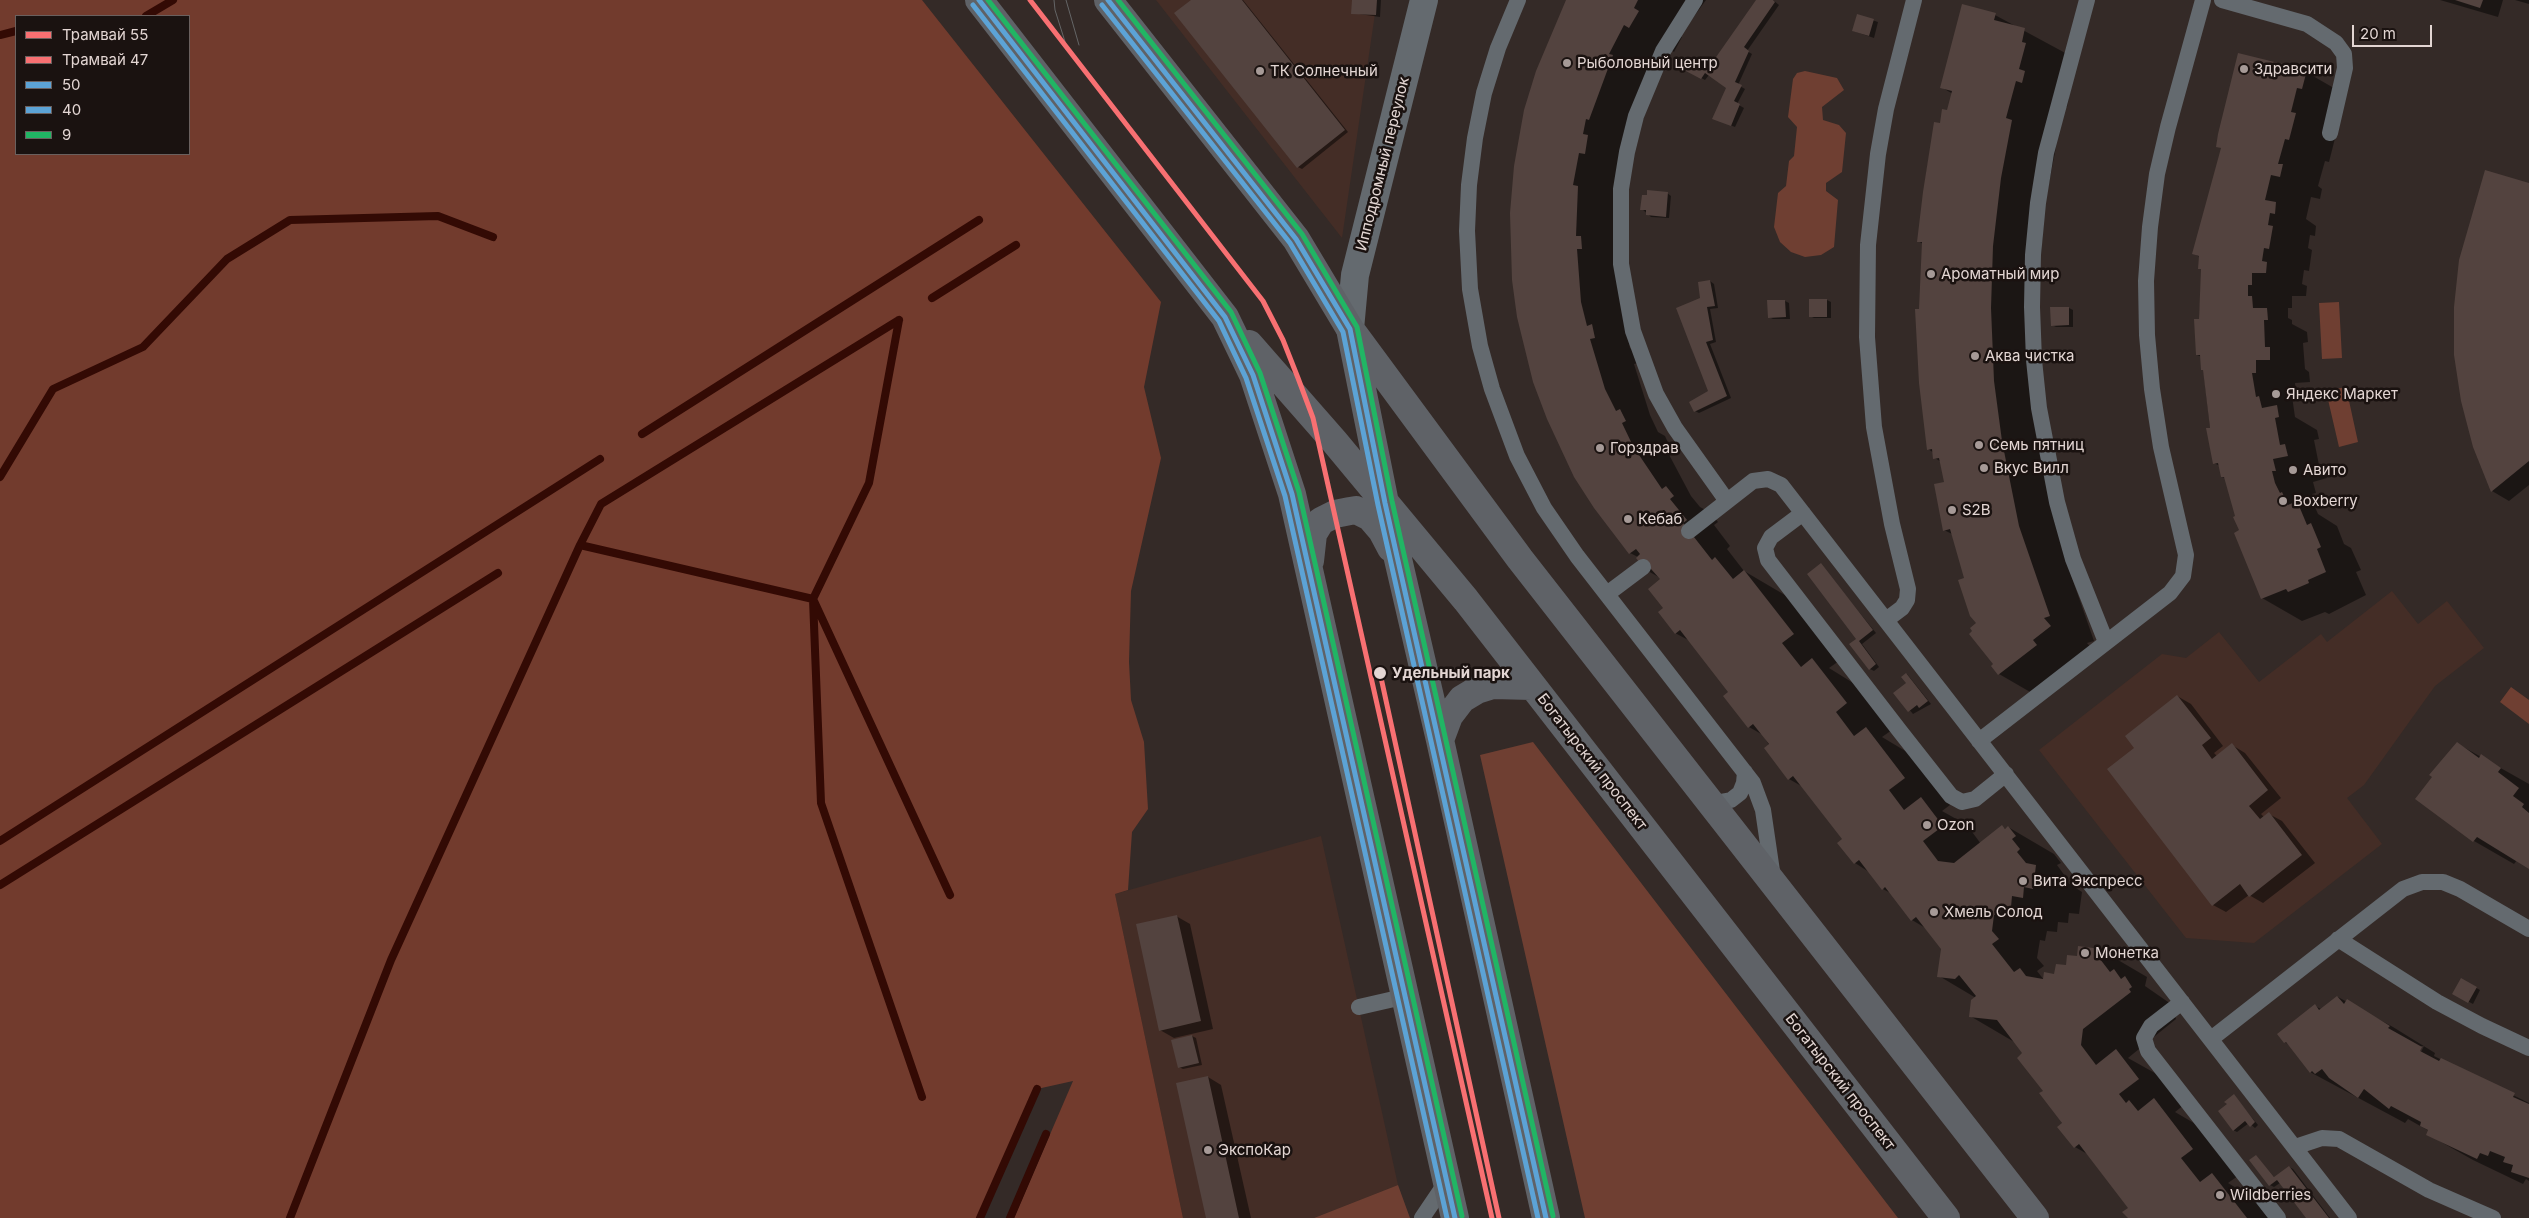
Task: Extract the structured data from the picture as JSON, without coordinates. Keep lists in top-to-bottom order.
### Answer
{
  "streets": {
    "main road": ["Богатырский проспект"],
    "street": ["Ипподромный переулок"]
  },
  "places": [
    "Рыболовный центр",
    "Здравсити",
    "ТК Солнечный",
    "Ароматный мир",
    "Аква чистка",
    "Яндекс Маркет",
    "Семь пятниц",
    "Горздрав",
    "Вкус Вилл",
    "Авито",
    "Boxberry",
    "S2B",
    "Кебаб",
    "Удельный парк",
    "Ozon",
    "Вита Экспресс",
    "Хмель Солод",
    "Монетка",
    "ЭкспоКар",
    "Wildberries"
  ],
  "lines": [
    "tram line 55",
    "transit line 50",
    "transit line 9",
    "transit line 40",
    "tram line 47"
  ],
  "legend": [
    "Трамвай 55",
    "Трамвай 47",
    "50",
    "40",
    "9"
  ],
  "scale_bar": "20 m"
}
